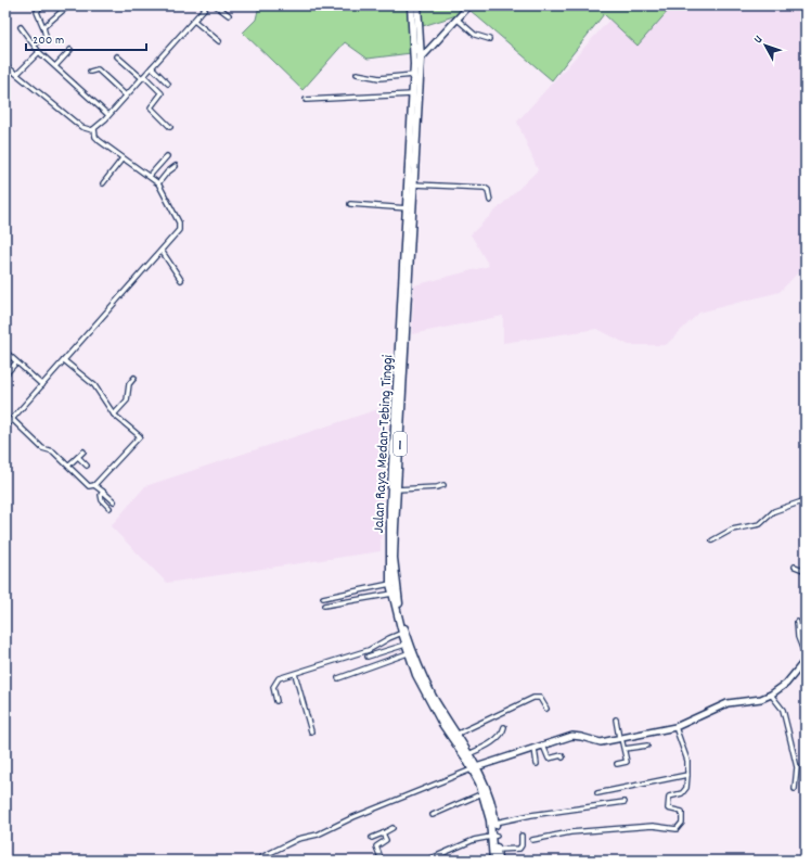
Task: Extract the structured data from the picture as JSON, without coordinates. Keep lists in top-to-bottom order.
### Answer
{
  "streets": {
    "highway": ["Jalan Raya Medan-Tebing Tinggi", "1"]
  },
  "scale_bar": "200 m",
  "north": "top left"
}
